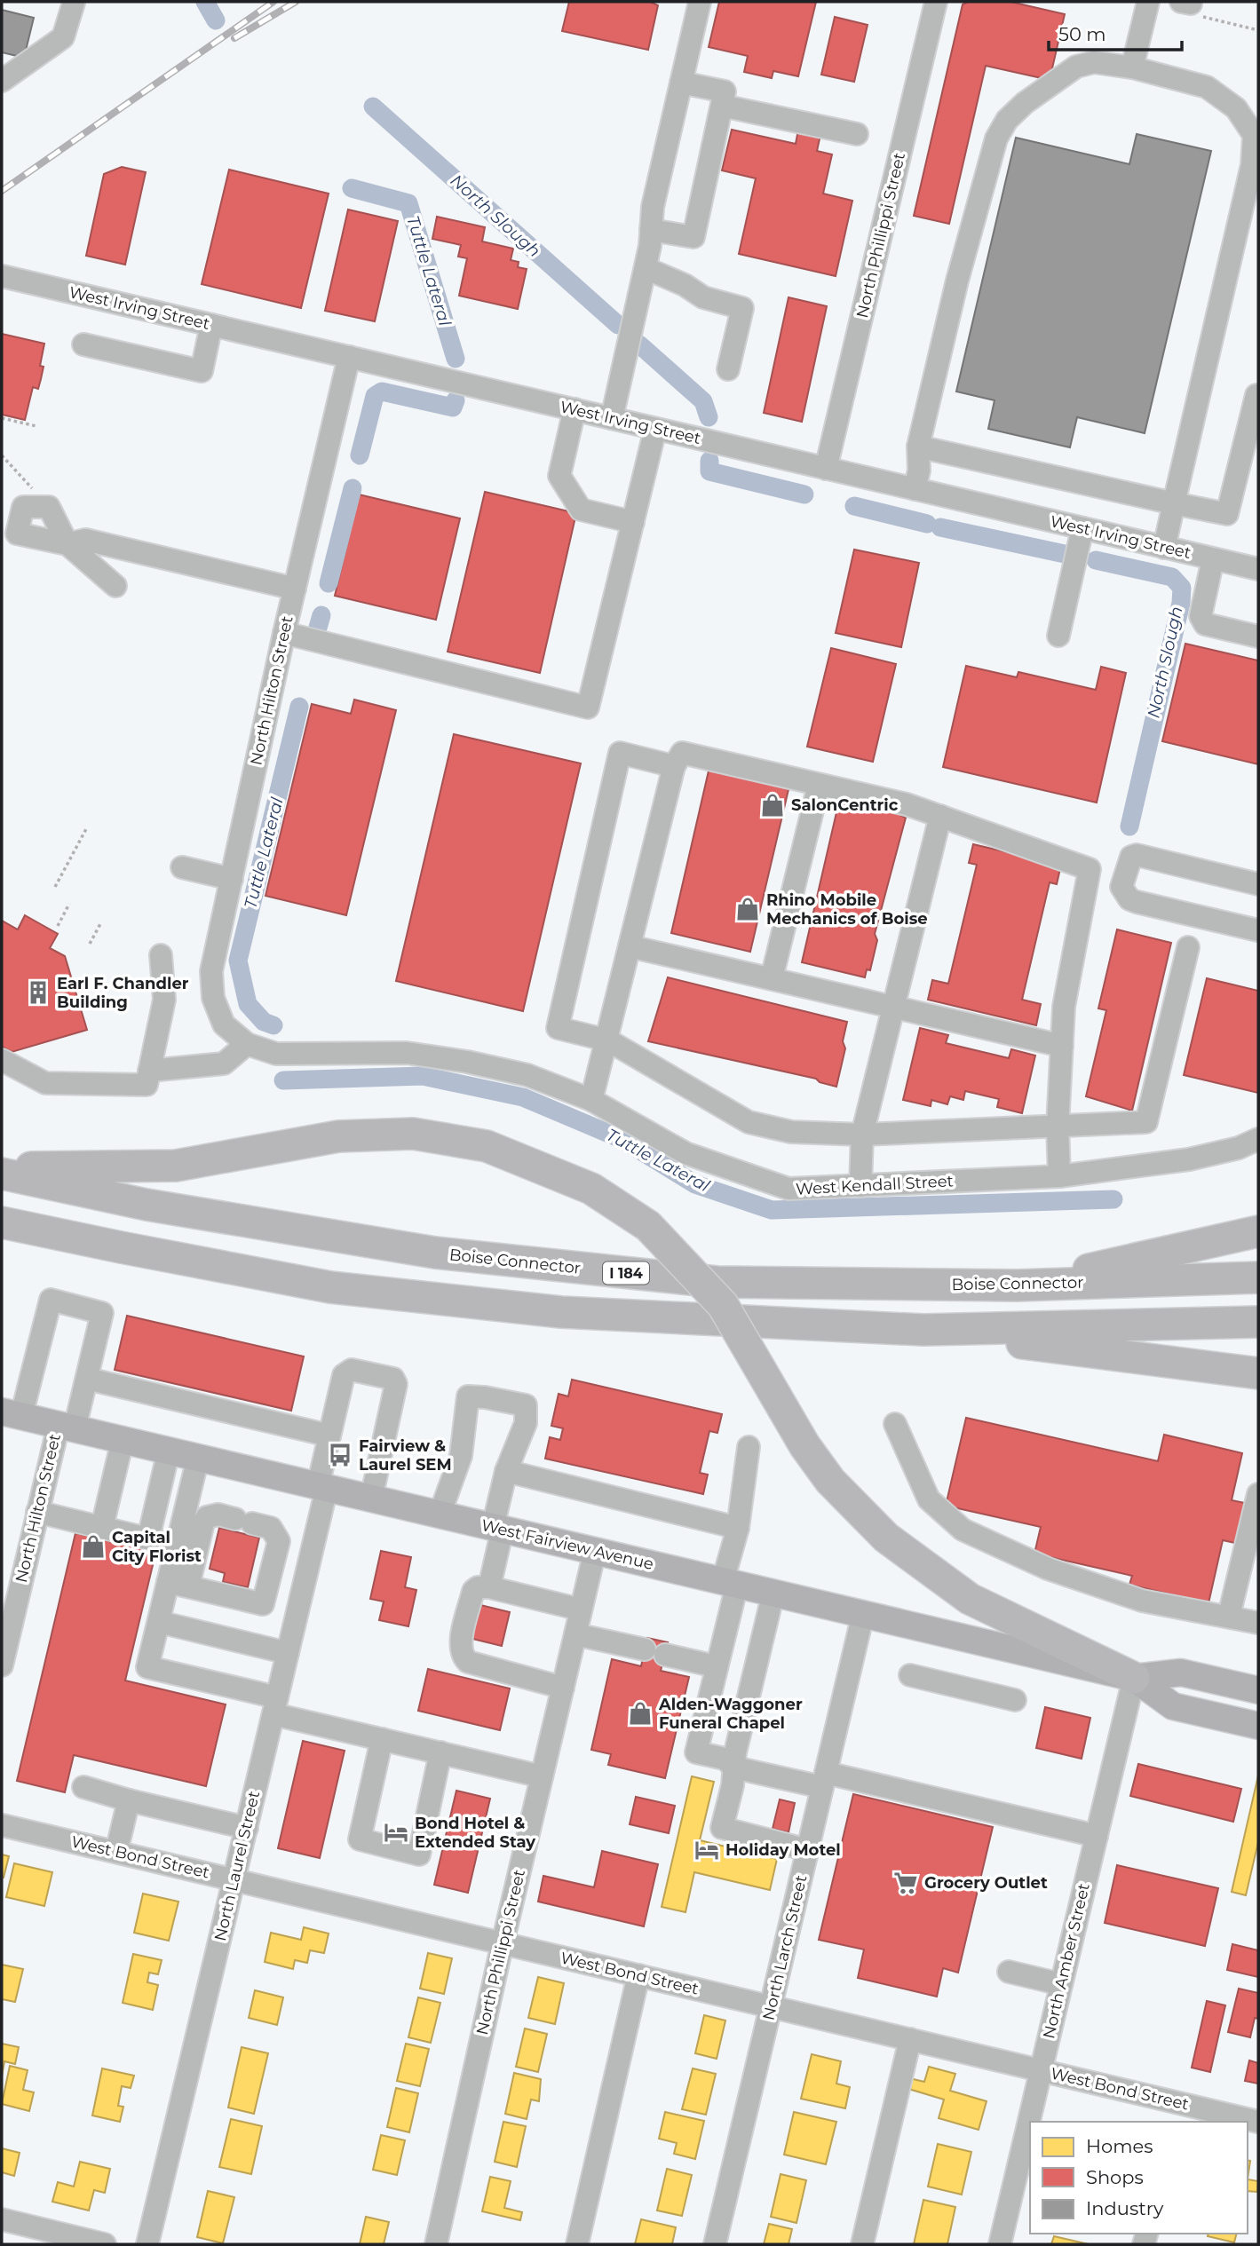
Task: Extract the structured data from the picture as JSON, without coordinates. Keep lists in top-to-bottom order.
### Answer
{
  "streets": {
    "highway": ["Boise Connector", "I 184"],
    "main road": ["West Fairview Avenue"],
    "street": [
      "North Phillippi Street",
      "West Irving Street",
      "North Hilton Street",
      "West Kendall Street",
      "West Bond Street",
      "North Laurel Street",
      "North Larch Street",
      "North Amber Street"
    ]
  },
  "crossings": [
    ["North Phillippi Street", "West Irving Street"],
    ["North Phillippi Street", "West Fairview Avenue"],
    ["North Phillippi Street", "West Bond Street"],
    ["West Irving Street", "North Hilton Street"],
    ["North Hilton Street", "West Kendall Street"],
    ["North Hilton Street", "West Fairview Avenue"],
    ["West Fairview Avenue", "North Laurel Street"],
    ["West Fairview Avenue", "North Larch Street"],
    ["West Fairview Avenue", "North Amber Street"],
    ["West Bond Street", "North Laurel Street"],
    ["West Bond Street", "North Larch Street"],
    ["West Bond Street", "North Amber Street"]
  ],
  "water": ["North Slough", "Tuttle Lateral"],
  "places": {
    "shop": [
      "SalonCentric",
      "Rhino Mobile Mechanics of Boise",
      "Capital City Florist",
      "Alden-Waggoner Funeral Chapel"
    ],
    "building": ["Earl F. Chandler Building"],
    "bus stop": ["Fairview & Laurel SEM"],
    "hotel": ["Bond Hotel & Extended Stay", "Holiday Motel"],
    "supermarket": ["Grocery Outlet"]
  },
  "legend": ["Homes", "Shops", "Industry"],
  "scale_bar": "50 m"
}
